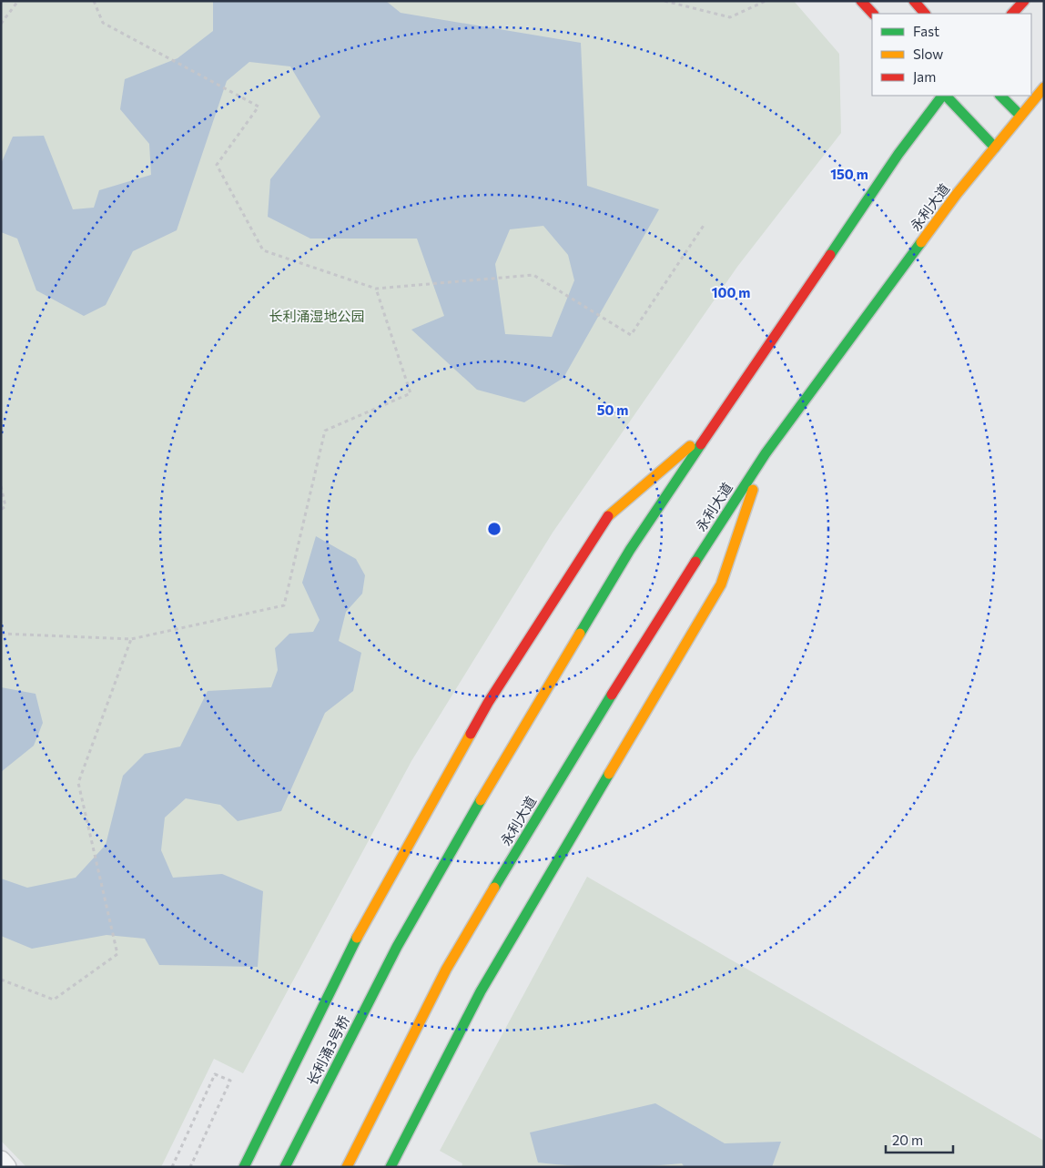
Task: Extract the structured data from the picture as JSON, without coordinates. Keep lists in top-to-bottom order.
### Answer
{
  "streets": {
    "main road": ["永利大道", "长利涌3号桥"]
  },
  "parks": ["长利涌湿地公园"],
  "legend": ["Fast", "Slow", "Jam"],
  "scale_bar": "20 m",
  "rings": ["150 m", "100 m", "50 m"]
}
